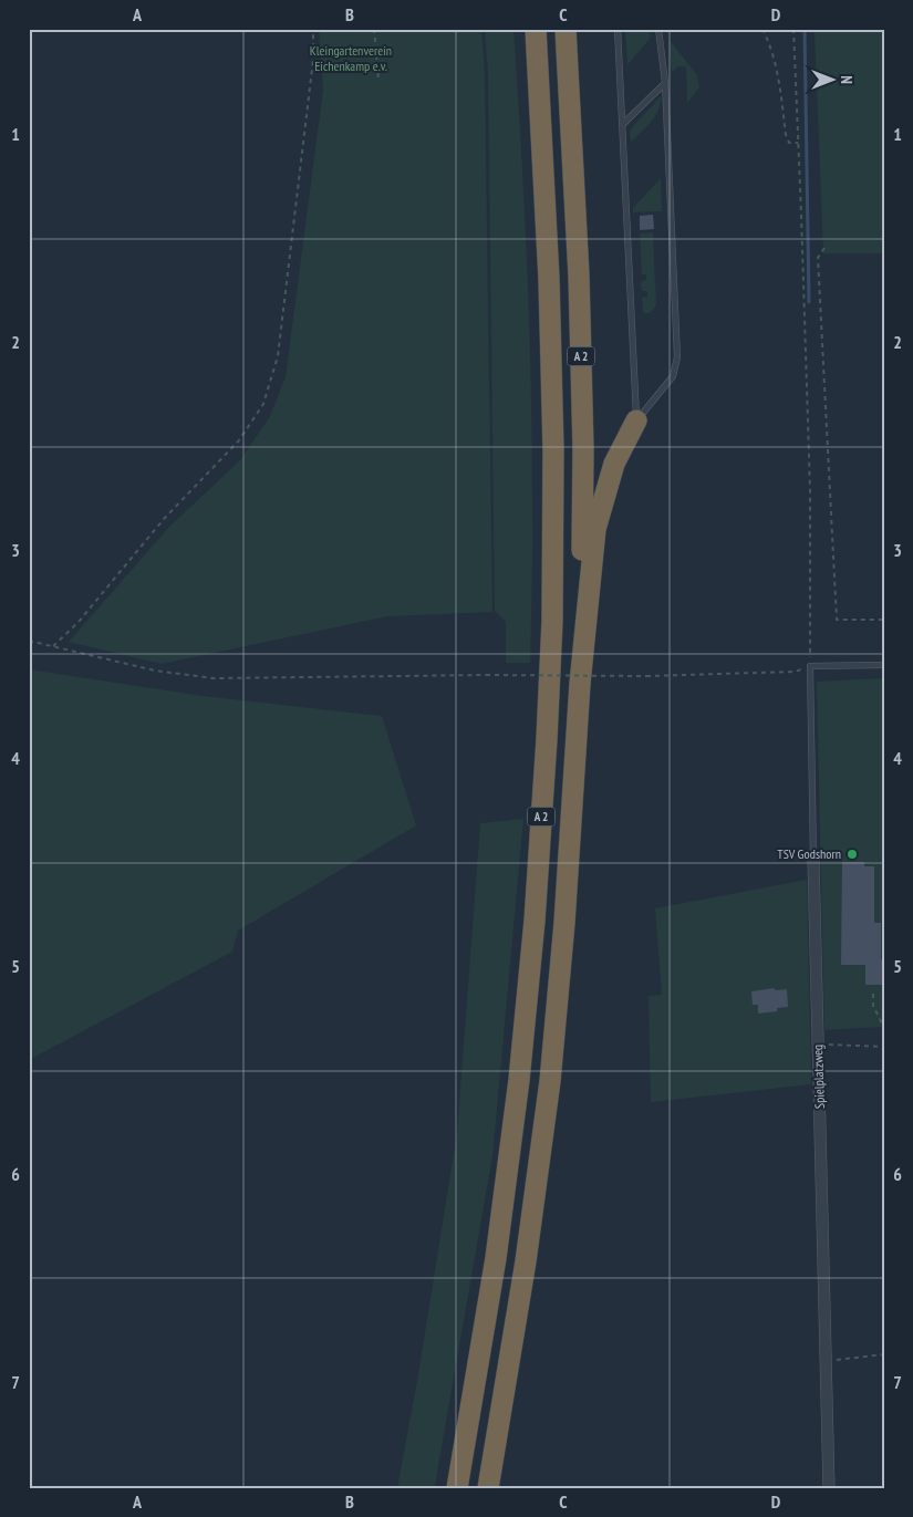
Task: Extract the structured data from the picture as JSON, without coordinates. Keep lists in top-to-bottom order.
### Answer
{
  "streets": {
    "highway": ["A 2"],
    "street": ["Spielplatzweg"]
  },
  "parks": ["Kleingartenverein Eichenkamp e.v."],
  "places": ["TSV Godshorn"],
  "north": "right",
  "grid": {
    "columns": [
      "A",
      "B",
      "C",
      "D"
    ],
    "rows": [
      "1",
      "2",
      "3",
      "4",
      "5",
      "6",
      "7"
    ]
  }
}
